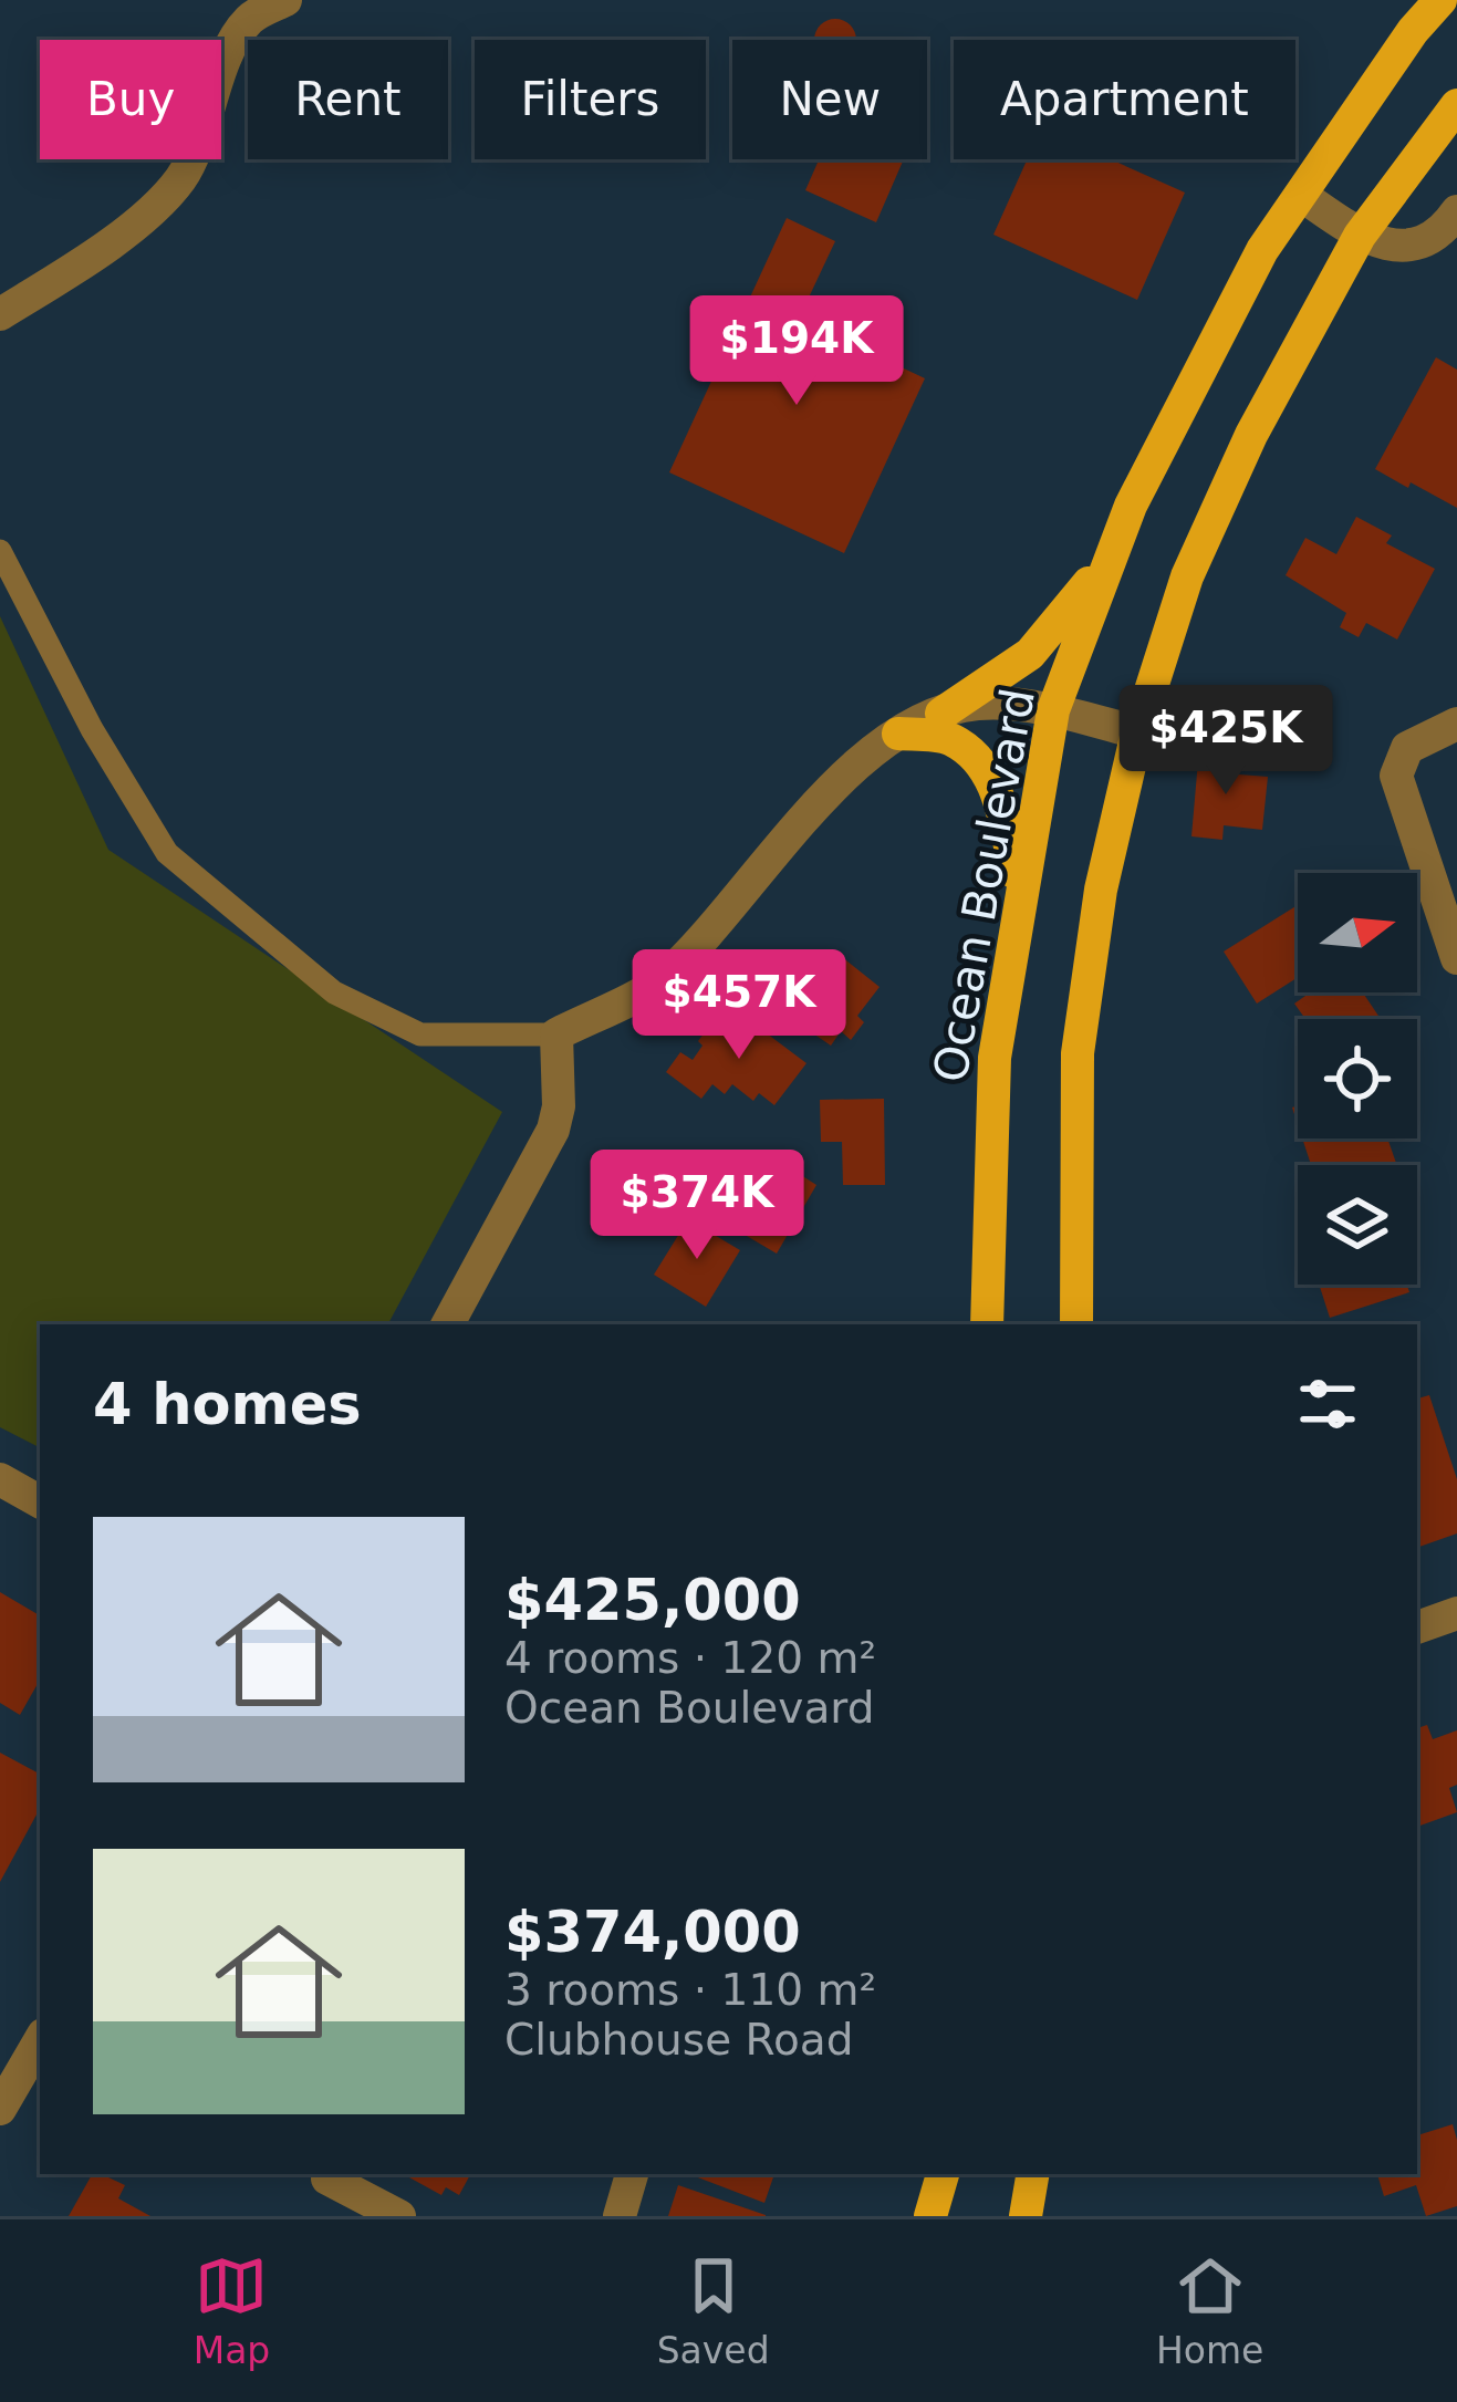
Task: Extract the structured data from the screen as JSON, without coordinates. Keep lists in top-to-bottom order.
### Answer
{
  "streets": {
    "main road": ["Ocean Boulevard"]
  },
  "north": "right",
  "page": {
    "chip": [
      "Buy",
      "Rent",
      "Filters",
      "New",
      "Apartment"
    ],
    "price": [
      "$194K",
      "$425K",
      "$457K",
      "$374K"
    ],
    "heading": "4 homes",
    "list": [
      {
        "name": "$425,000",
        "note": "4 rooms · 120 m² · Ocean Boulevard"
      },
      {
        "name": "$374,000",
        "note": "3 rooms · 110 m² · Clubhouse Road"
      }
    ],
    "tabs": ["Map", "Saved", "Home"]
  }
}
